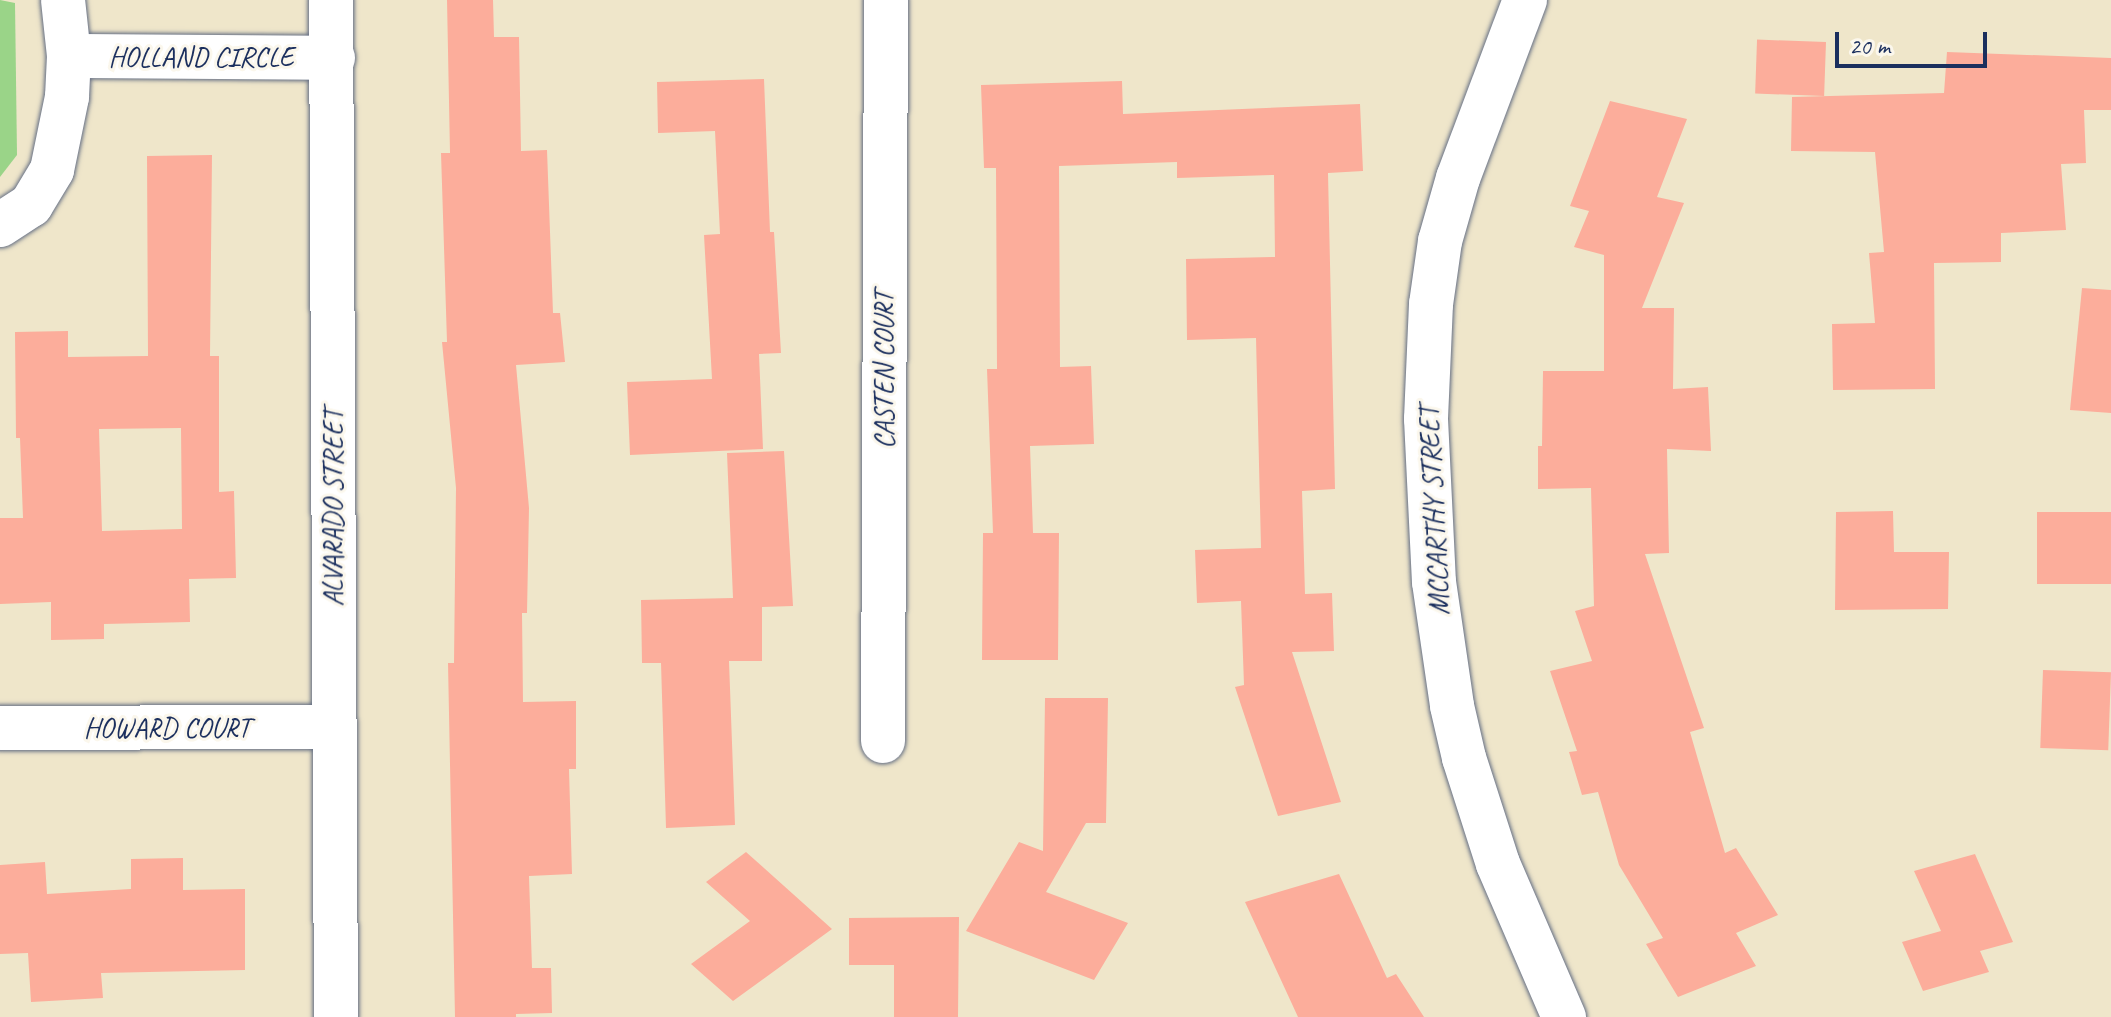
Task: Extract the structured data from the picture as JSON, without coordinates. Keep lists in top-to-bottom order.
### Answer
{
  "streets": {
    "street": [
      "HOLLAND CIRCLE",
      "CASTEN COURT",
      "ALVARADO STREET",
      "MCCARTHY STREET",
      "HOWARD COURT"
    ]
  },
  "crossings": [
    ["HOLLAND CIRCLE", "ALVARADO STREET"],
    ["ALVARADO STREET", "HOWARD COURT"]
  ],
  "scale_bar": "20 m"
}
